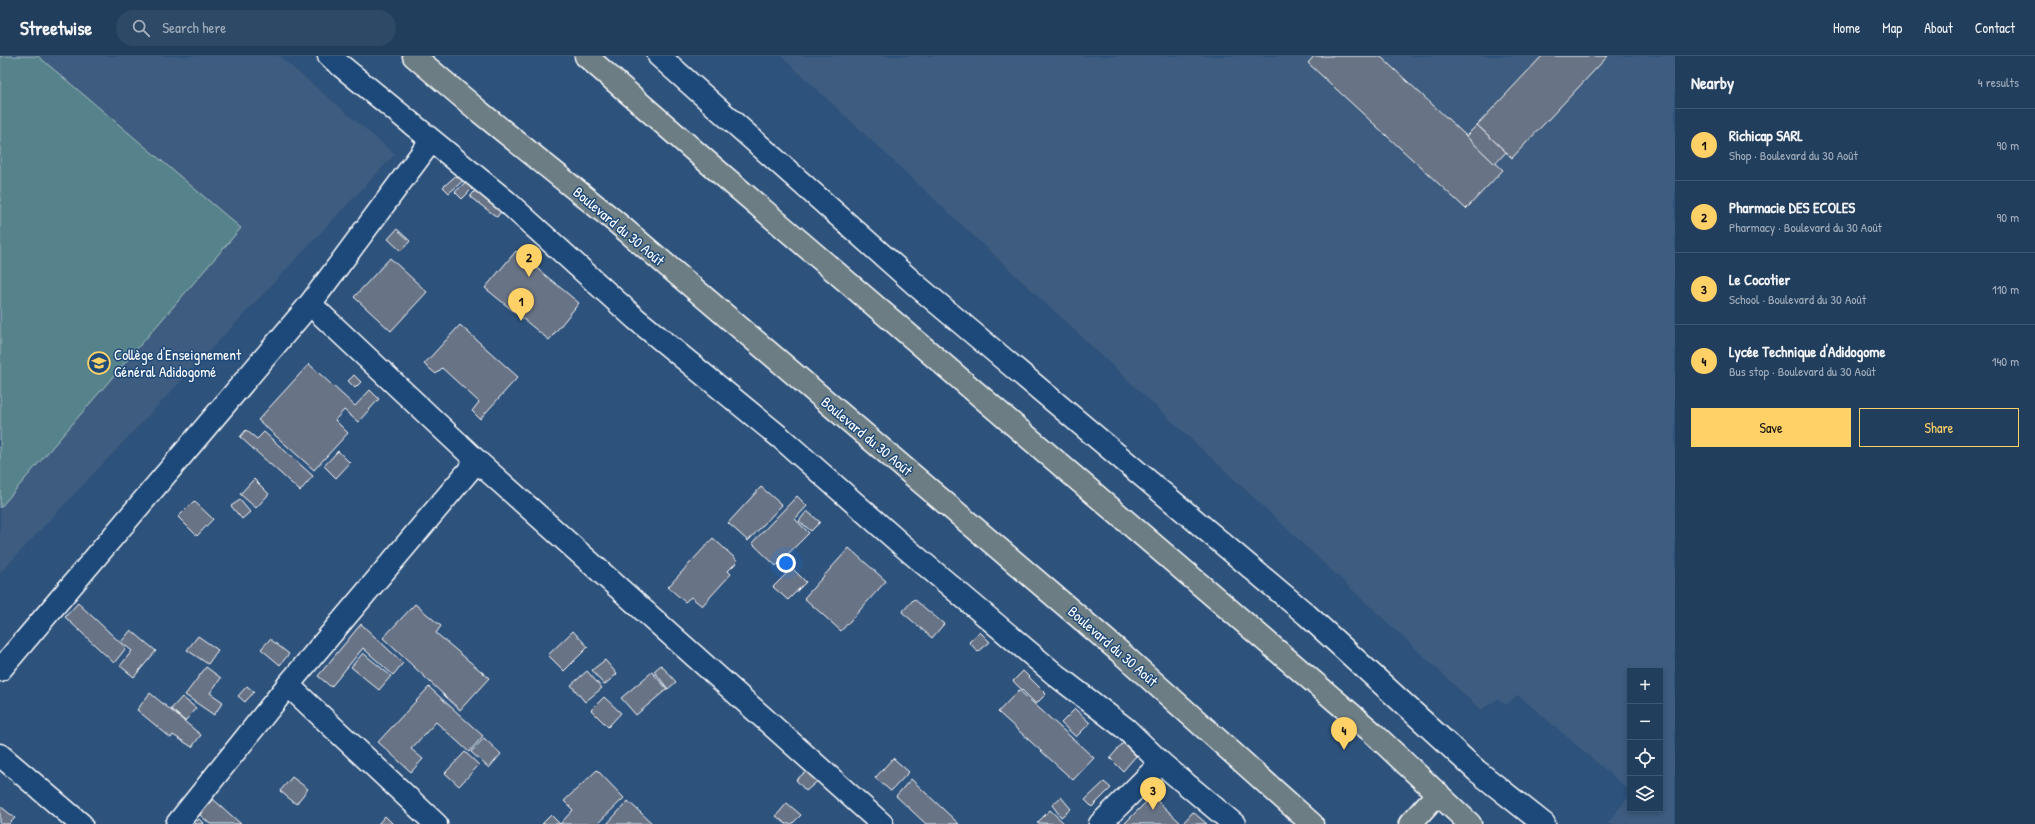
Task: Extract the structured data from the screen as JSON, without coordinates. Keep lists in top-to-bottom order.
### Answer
{
  "streets": {
    "highway": ["Boulevard du 30 Août"]
  },
  "places": {
    "school or university": ["Collège d'Enseignement Général Adidogomé"]
  },
  "page": {
    "header": "Streetwise",
    "search": "Search here",
    "nav": [
      "Home",
      "Map",
      "About",
      "Contact"
    ],
    "heading": ["Nearby", "4 results"],
    "list": [
      {
        "mark": "1",
        "name": "Richicap SARL",
        "note": "Shop · Boulevard du 30 Août",
        "value": "90 m"
      },
      {
        "mark": "2",
        "name": "Pharmacie DES ECOLES",
        "note": "Pharmacy · Boulevard du 30 Août",
        "value": "90 m"
      },
      {
        "mark": "3",
        "name": "Le Cocotier",
        "note": "School · Boulevard du 30 Août",
        "value": "110 m"
      },
      {
        "mark": "4",
        "name": "Lycée Technique d'Adidogome",
        "note": "Bus stop · Boulevard du 30 Août",
        "value": "140 m"
      }
    ],
    "pins": [
      "2",
      "1",
      "4",
      "3"
    ],
    "buttons": ["Save", "Share"],
    "map_buttons": ["+", "−"]
  }
}
